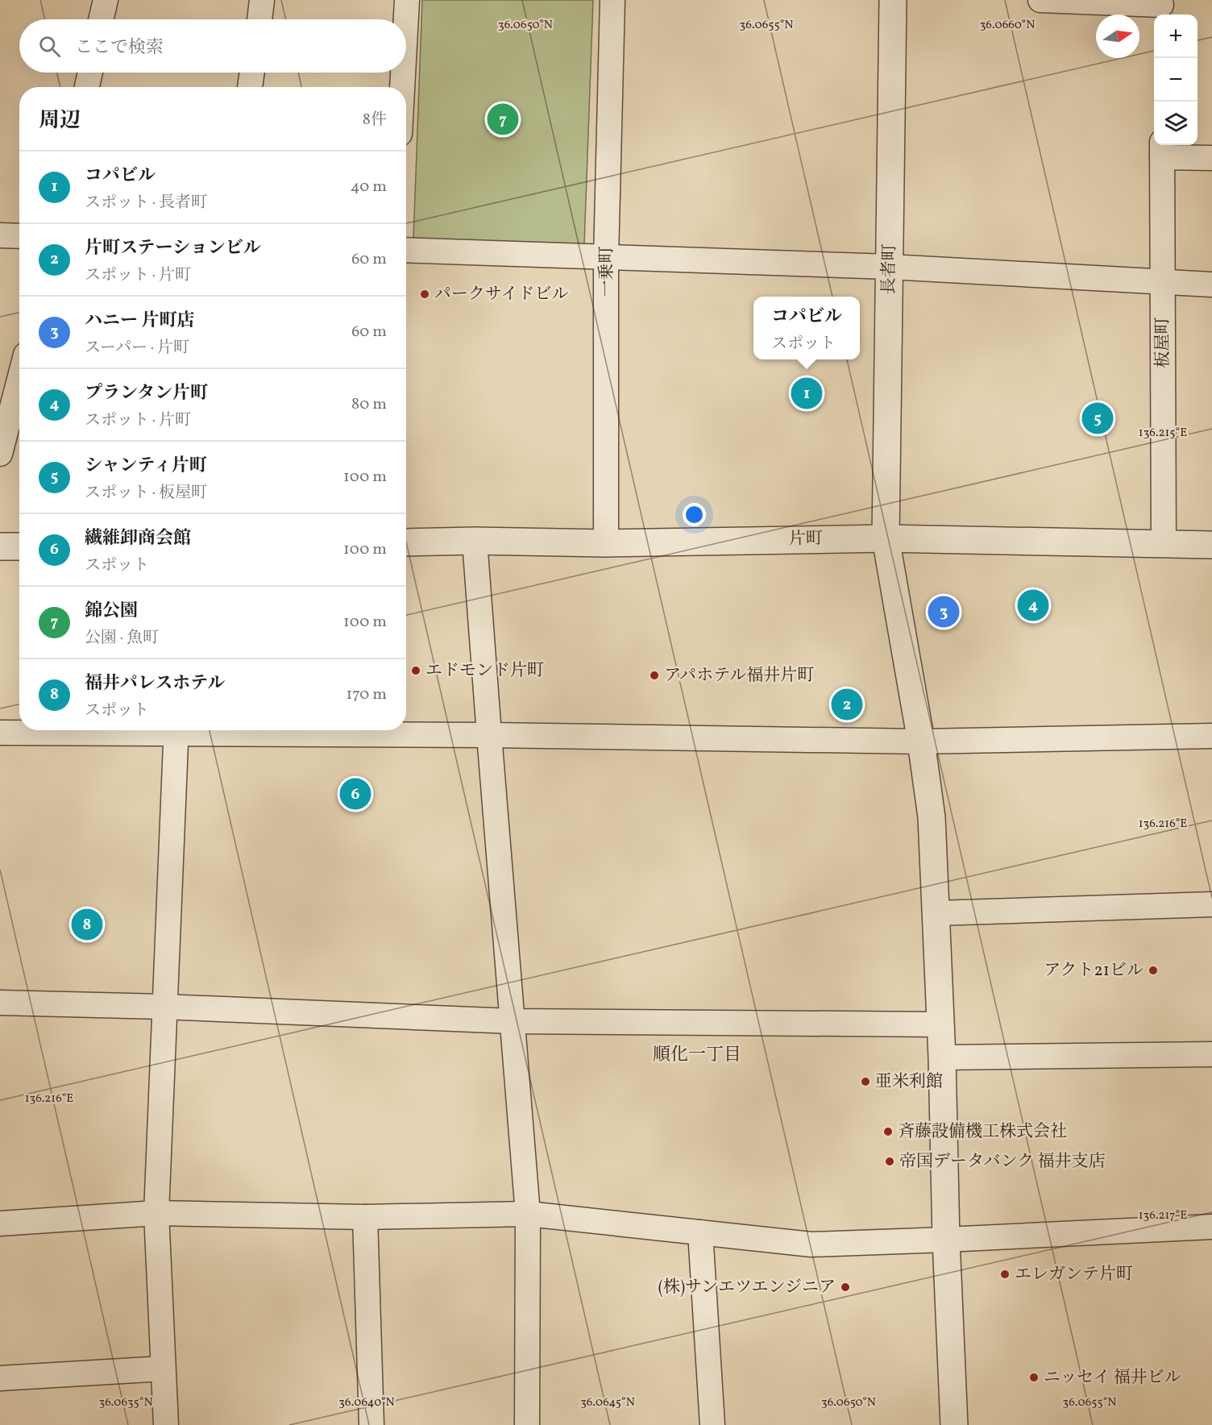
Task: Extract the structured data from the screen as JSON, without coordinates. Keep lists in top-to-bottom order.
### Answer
{
  "streets": {
    "street": [
      "長者町",
      "一乗町",
      "板屋町",
      "片町"
    ]
  },
  "crossings": [
    ["長者町", "片町"],
    ["一乗町", "片町"],
    ["板屋町", "片町"]
  ],
  "districts": ["順化一丁目"],
  "places": [
    "パークサイドビル",
    "エドモンド片町",
    "アパホテル福井片町",
    "アクト21ビル",
    "亜米利館",
    "斉藤設備機工株式会社",
    "帝国データバンク 福井支店",
    "エレガンテ片町",
    "(株)サンエツエンジニア",
    "ニッセイ 福井ビル"
  ],
  "north": "right",
  "page": {
    "map_buttons": ["+", "−"],
    "search": "ここで検索",
    "heading": ["周辺", "8件"],
    "pins": [
      "7",
      "1",
      "5",
      "4",
      "3",
      "2",
      "6",
      "8"
    ],
    "list": [
      {
        "mark": "1",
        "name": "コパビル",
        "note": "スポット · 長者町",
        "value": "40 m"
      },
      {
        "mark": "2",
        "name": "片町ステーションビル",
        "note": "スポット · 片町",
        "value": "60 m"
      },
      {
        "mark": "3",
        "name": "ハニー 片町店",
        "note": "スーパー · 片町",
        "value": "60 m"
      },
      {
        "mark": "4",
        "name": "プランタン片町",
        "note": "スポット · 片町",
        "value": "80 m"
      },
      {
        "mark": "5",
        "name": "シャンティ片町",
        "note": "スポット · 板屋町",
        "value": "100 m"
      },
      {
        "mark": "6",
        "name": "繊維卸商会館",
        "note": "スポット",
        "value": "100 m"
      },
      {
        "mark": "7",
        "name": "錦公園",
        "note": "公園 · 魚町",
        "value": "100 m"
      },
      {
        "mark": "8",
        "name": "福井パレスホテル",
        "note": "スポット",
        "value": "170 m"
      }
    ],
    "popup": ["コパビル", "スポット"]
  },
  "coordinates": [
    "36.0650°N",
    "36.0655°N",
    "36.0660°N",
    "136.215°E",
    "136.216°E",
    "136.217°E",
    "36.0635°N",
    "36.0640°N",
    "36.0645°N"
  ]
}
